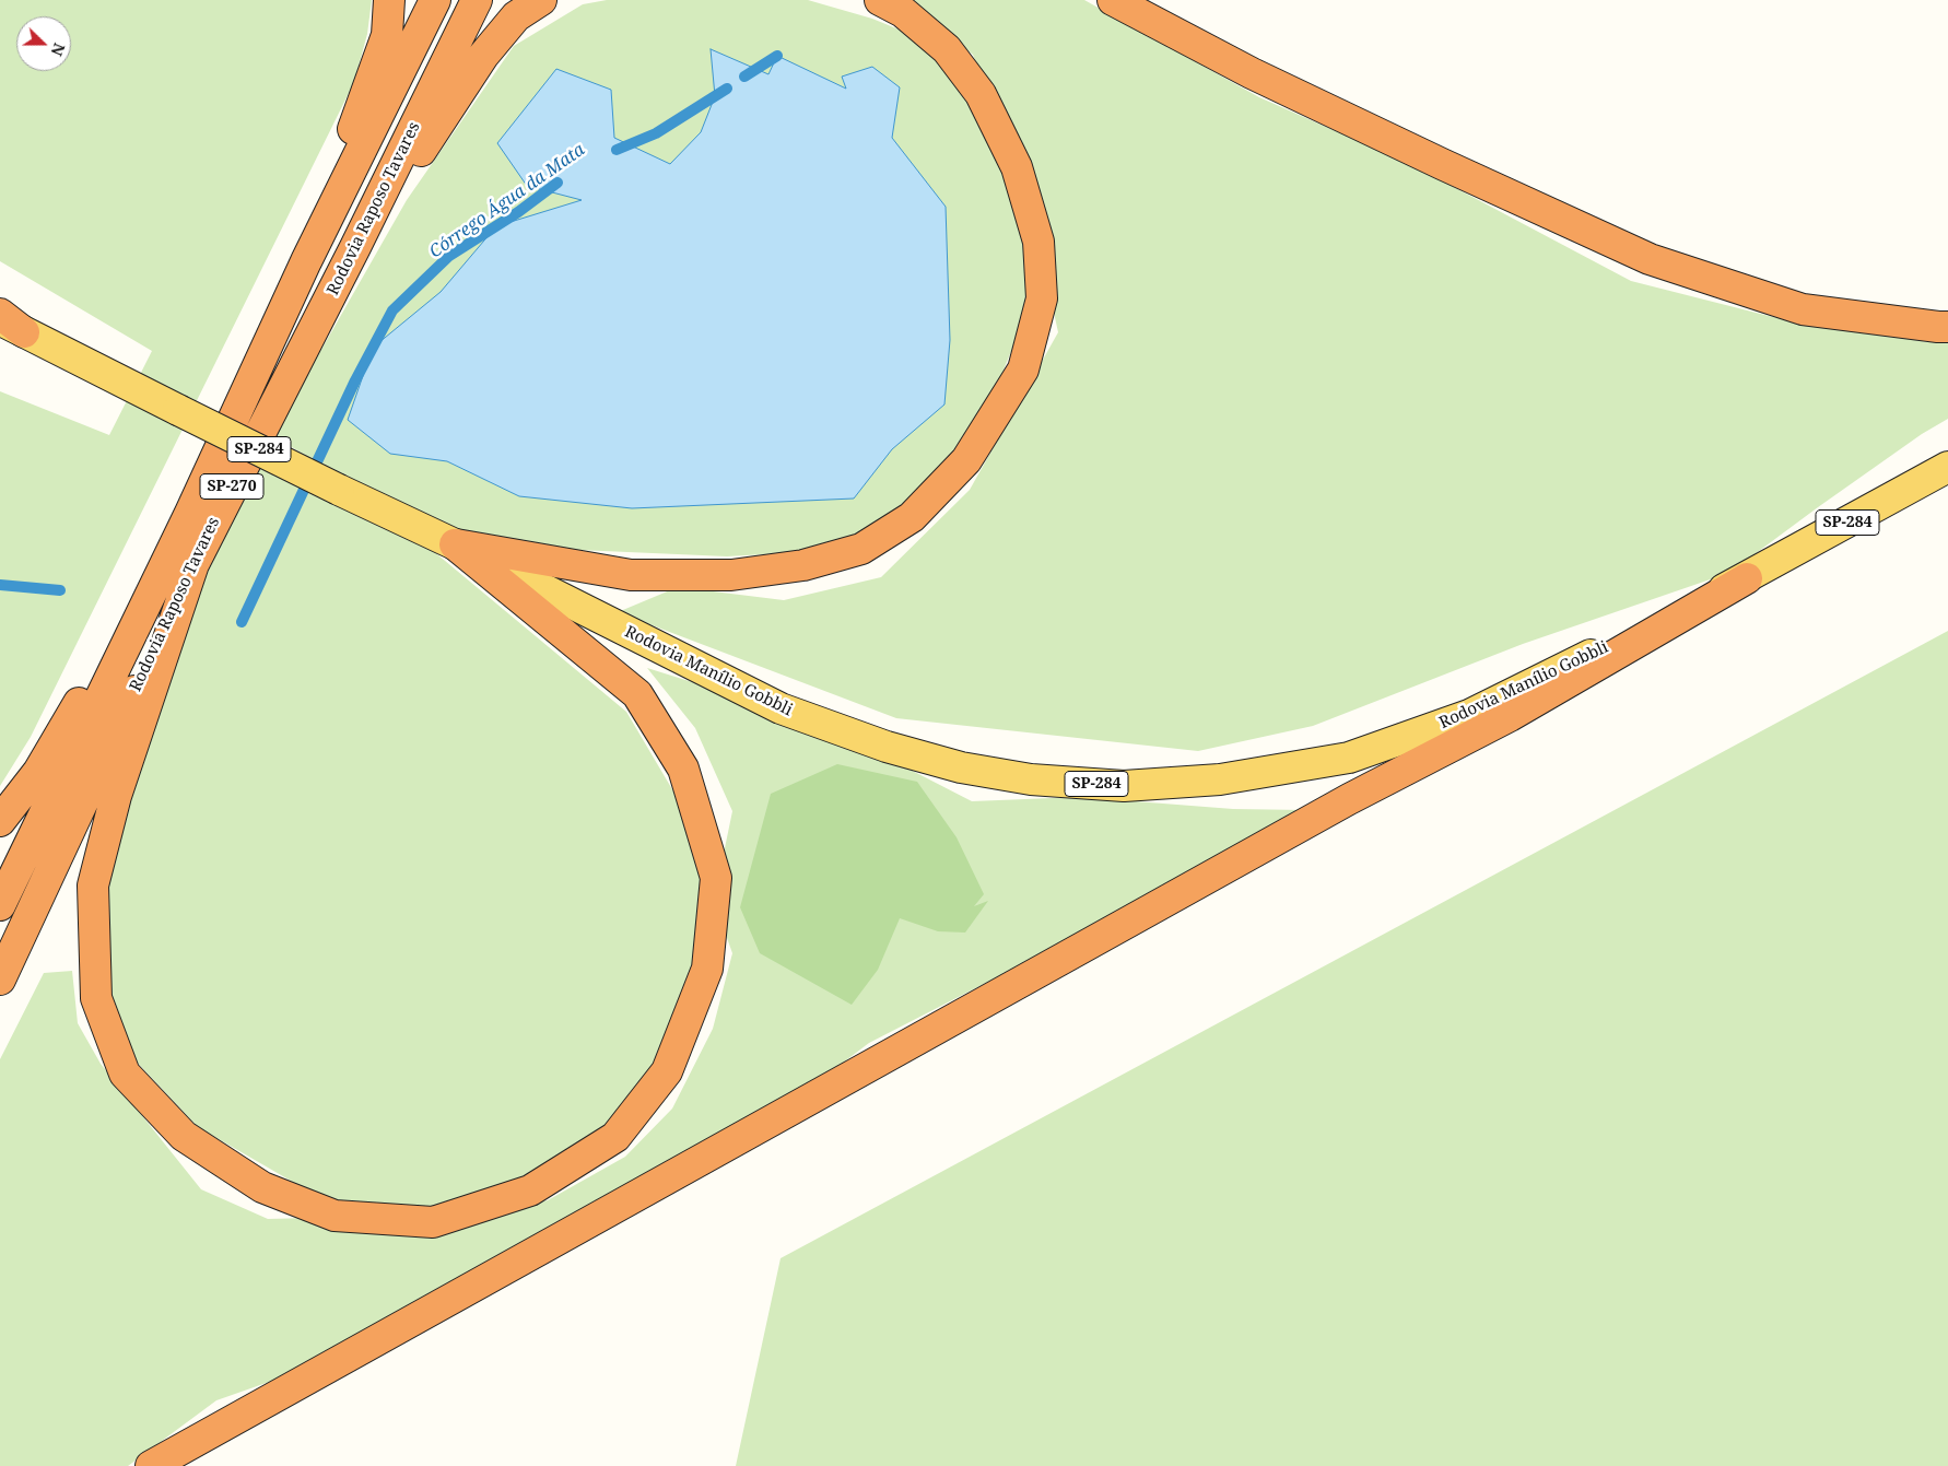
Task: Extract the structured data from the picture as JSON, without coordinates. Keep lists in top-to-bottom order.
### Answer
{
  "streets": {
    "highway": ["Rodovia Raposo Tavares", "SP-270"],
    "main road": ["SP-284", "Rodovia Manílio Gobbli"]
  },
  "water": ["Córrego Água da Mata"],
  "north": "right"
}
